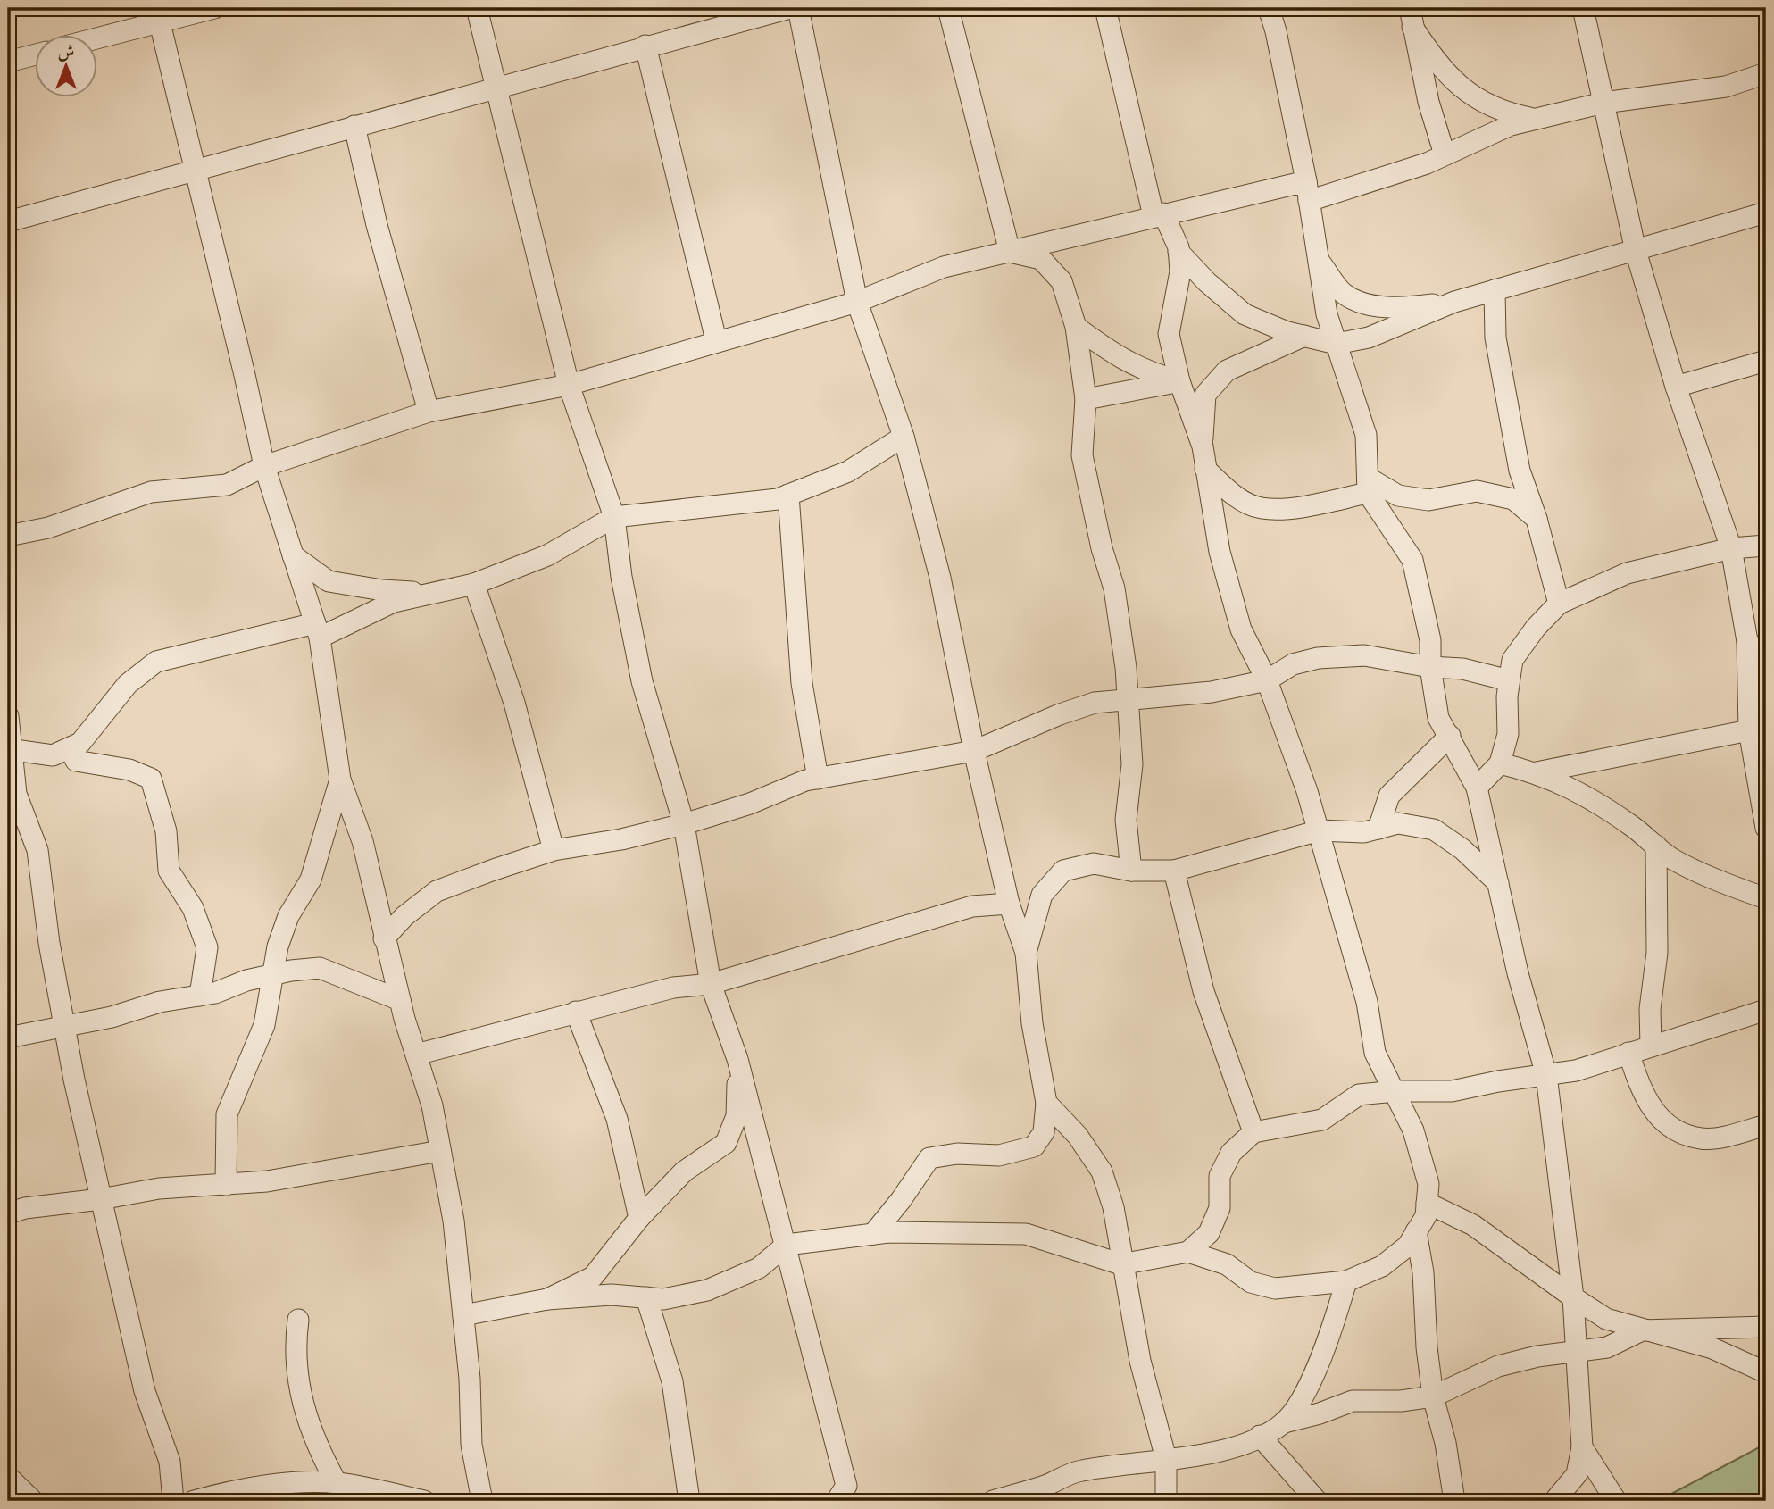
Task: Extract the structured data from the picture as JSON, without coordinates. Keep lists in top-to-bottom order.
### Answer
{
  "north": "top"
}
